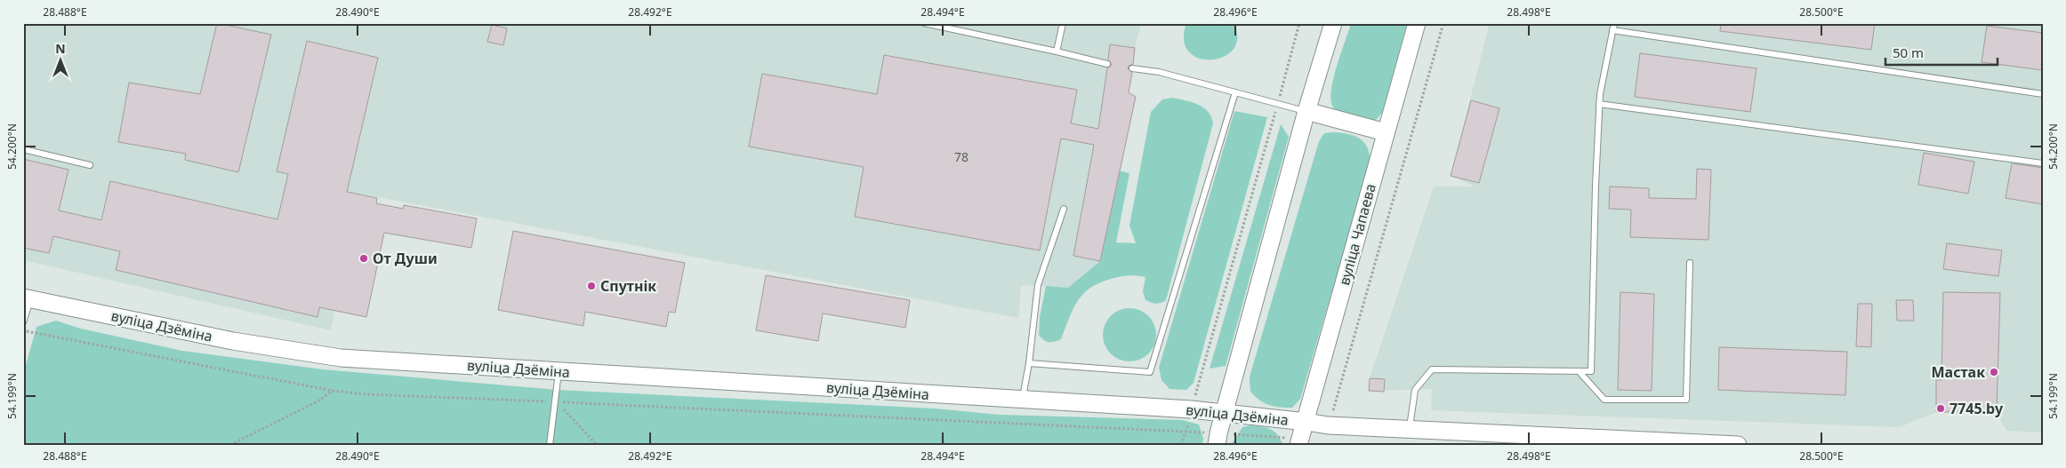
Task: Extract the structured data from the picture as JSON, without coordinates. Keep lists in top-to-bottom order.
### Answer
{
  "streets": {
    "main road": ["вуліца Чапаева", "вуліца Дзёміна"]
  },
  "crossings": [
    ["вуліца Чапаева", "вуліца Дзёміна"]
  ],
  "places": [
    "От Души",
    "Спутнік",
    "Мастак",
    "7745.by"
  ],
  "house_numbers": ["78"],
  "scale_bar": "50 m",
  "north": "top",
  "coordinates": [
    "28.488°E",
    "28.490°E",
    "28.492°E",
    "28.494°E",
    "28.496°E",
    "28.498°E",
    "28.500°E",
    "54.200°N",
    "54.199°N"
  ]
}
